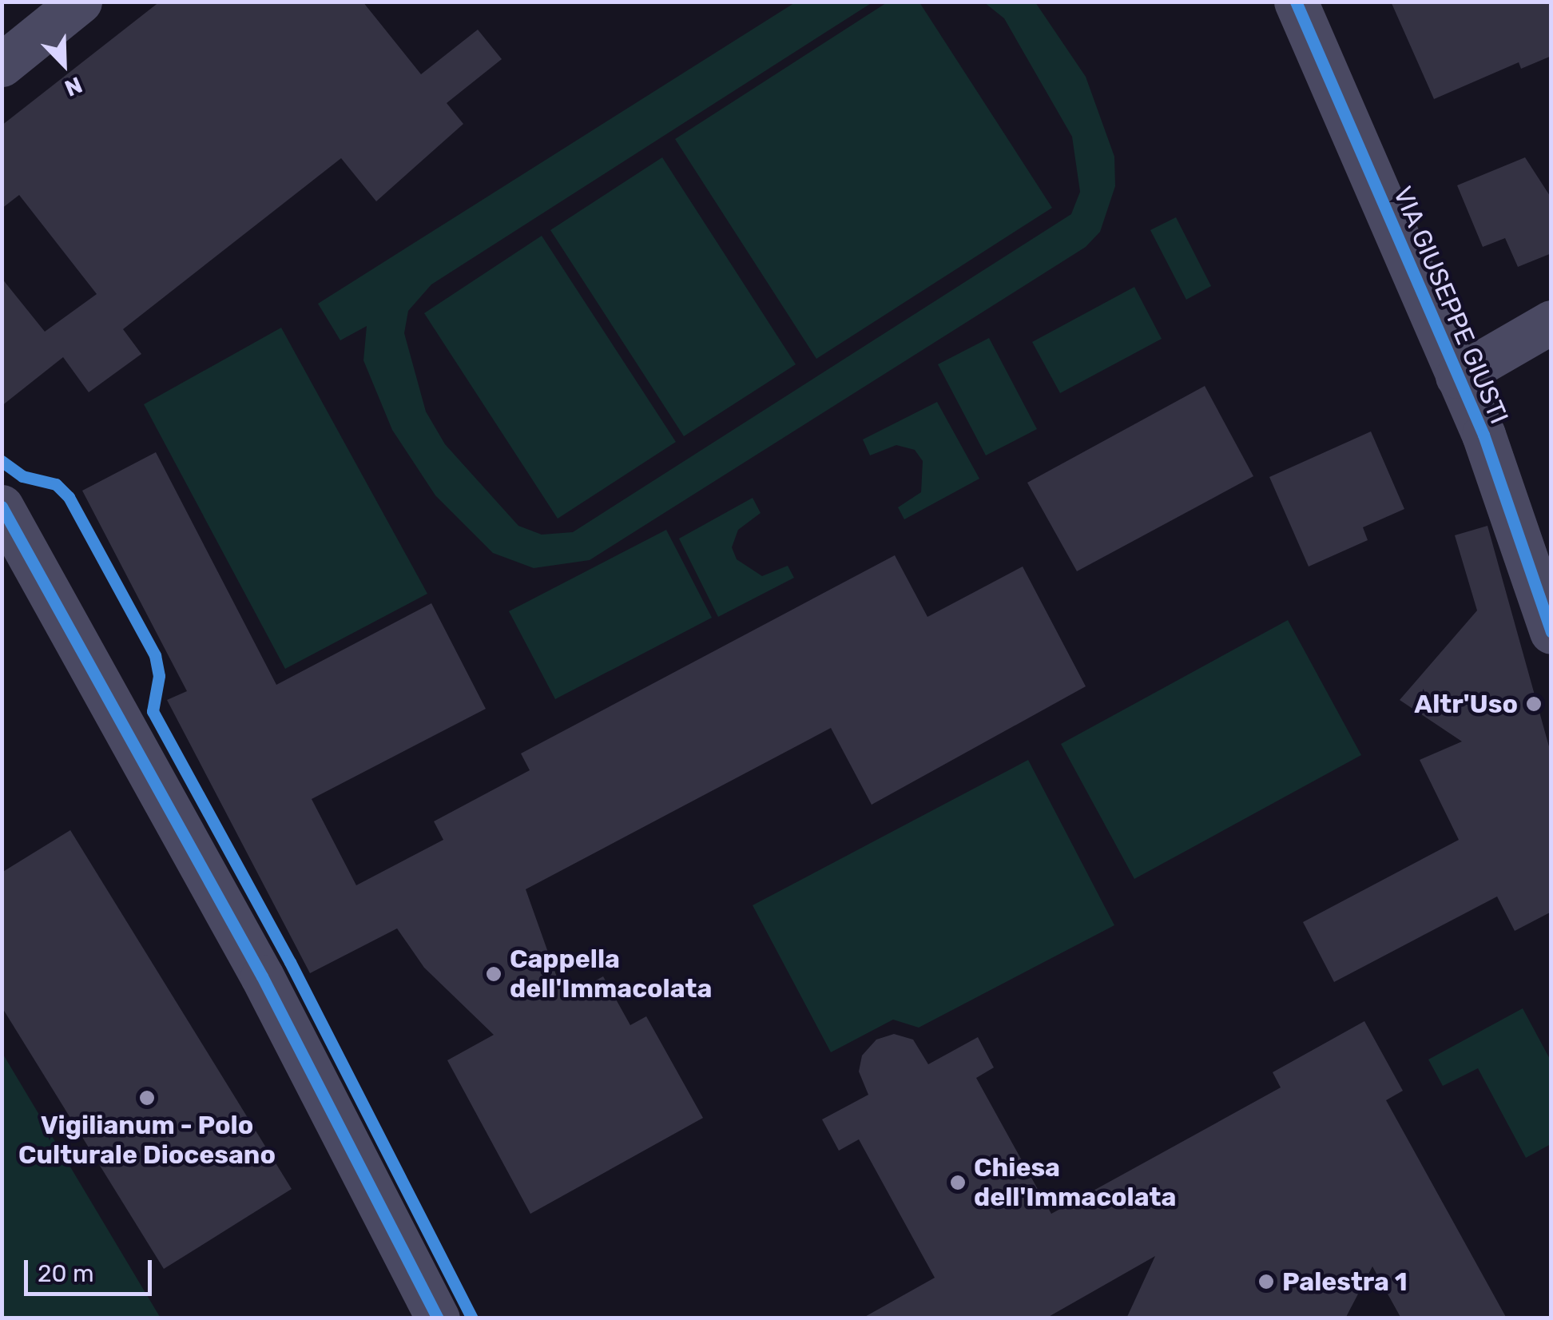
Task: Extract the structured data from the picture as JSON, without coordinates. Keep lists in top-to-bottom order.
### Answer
{
  "streets": {
    "street": ["VIA GIUSEPPE GIUSTI"]
  },
  "places": [
    "Altr'Uso",
    "Cappella dell'Immacolata",
    "Vigilianum - Polo Culturale Diocesano",
    "Chiesa dell'Immacolata",
    "Palestra 1"
  ],
  "scale_bar": "20 m",
  "north": "bottom right"
}
